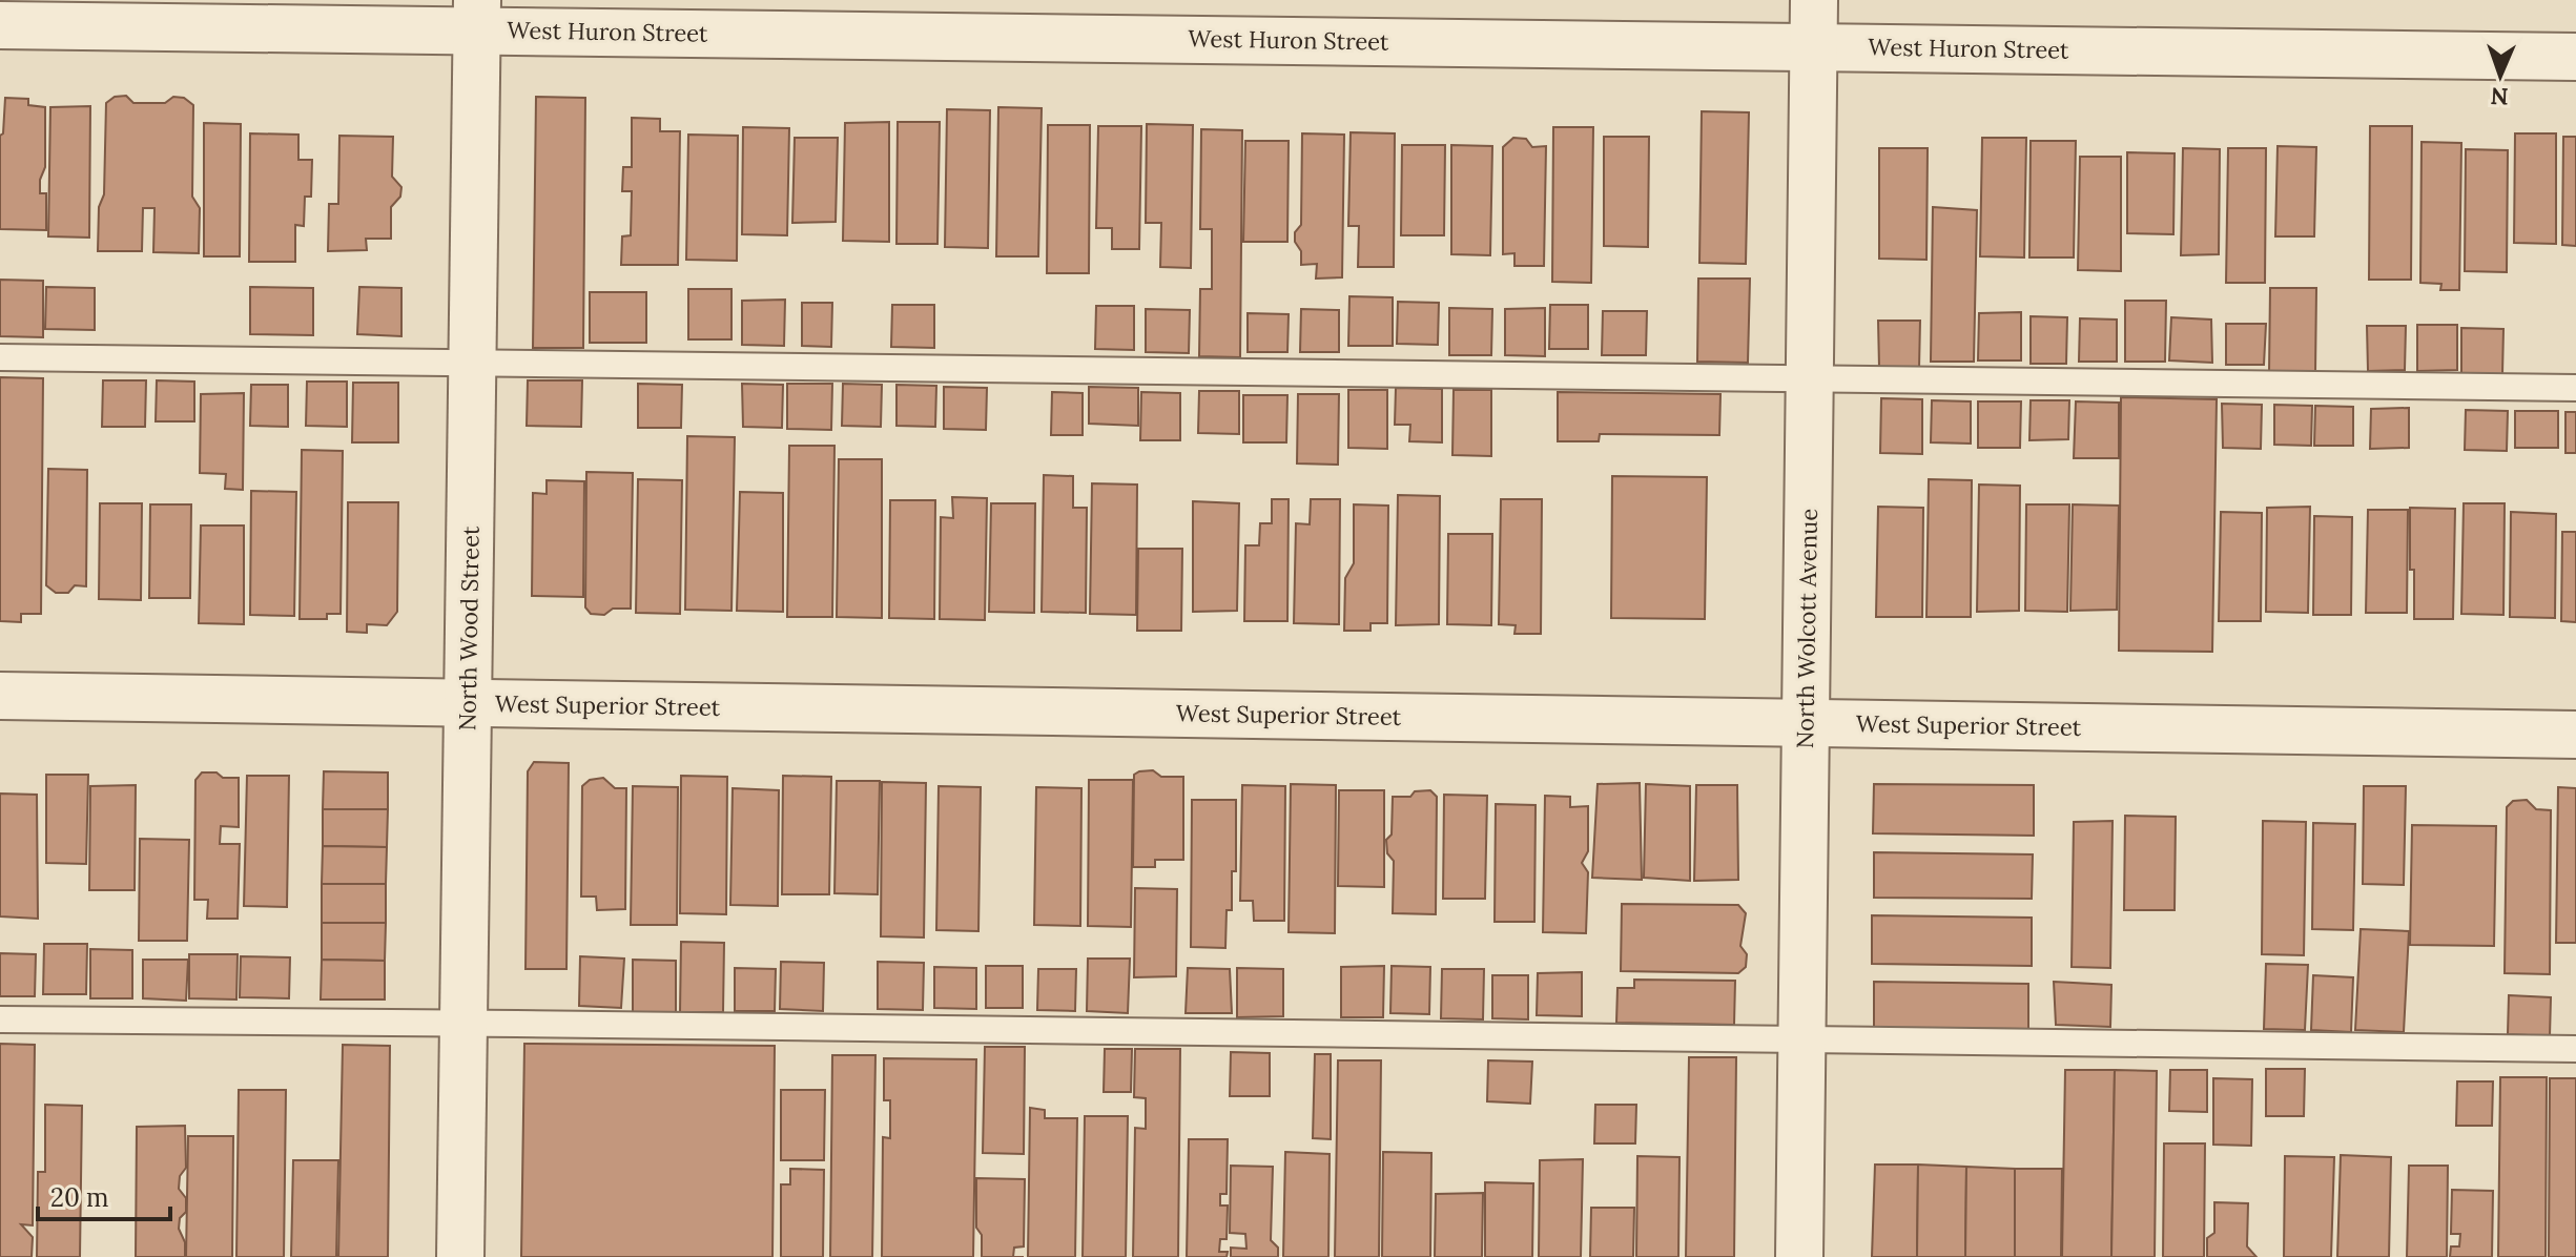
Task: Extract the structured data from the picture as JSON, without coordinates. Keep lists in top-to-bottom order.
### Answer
{
  "streets": {
    "street": [
      "West Huron Street",
      "North Wood Street",
      "North Wolcott Avenue",
      "West Superior Street"
    ]
  },
  "crossings": [
    ["West Huron Street", "North Wood Street"],
    ["West Huron Street", "North Wolcott Avenue"],
    ["North Wood Street", "West Superior Street"],
    ["North Wolcott Avenue", "West Superior Street"]
  ],
  "scale_bar": "20 m",
  "north": "bottom"
}
